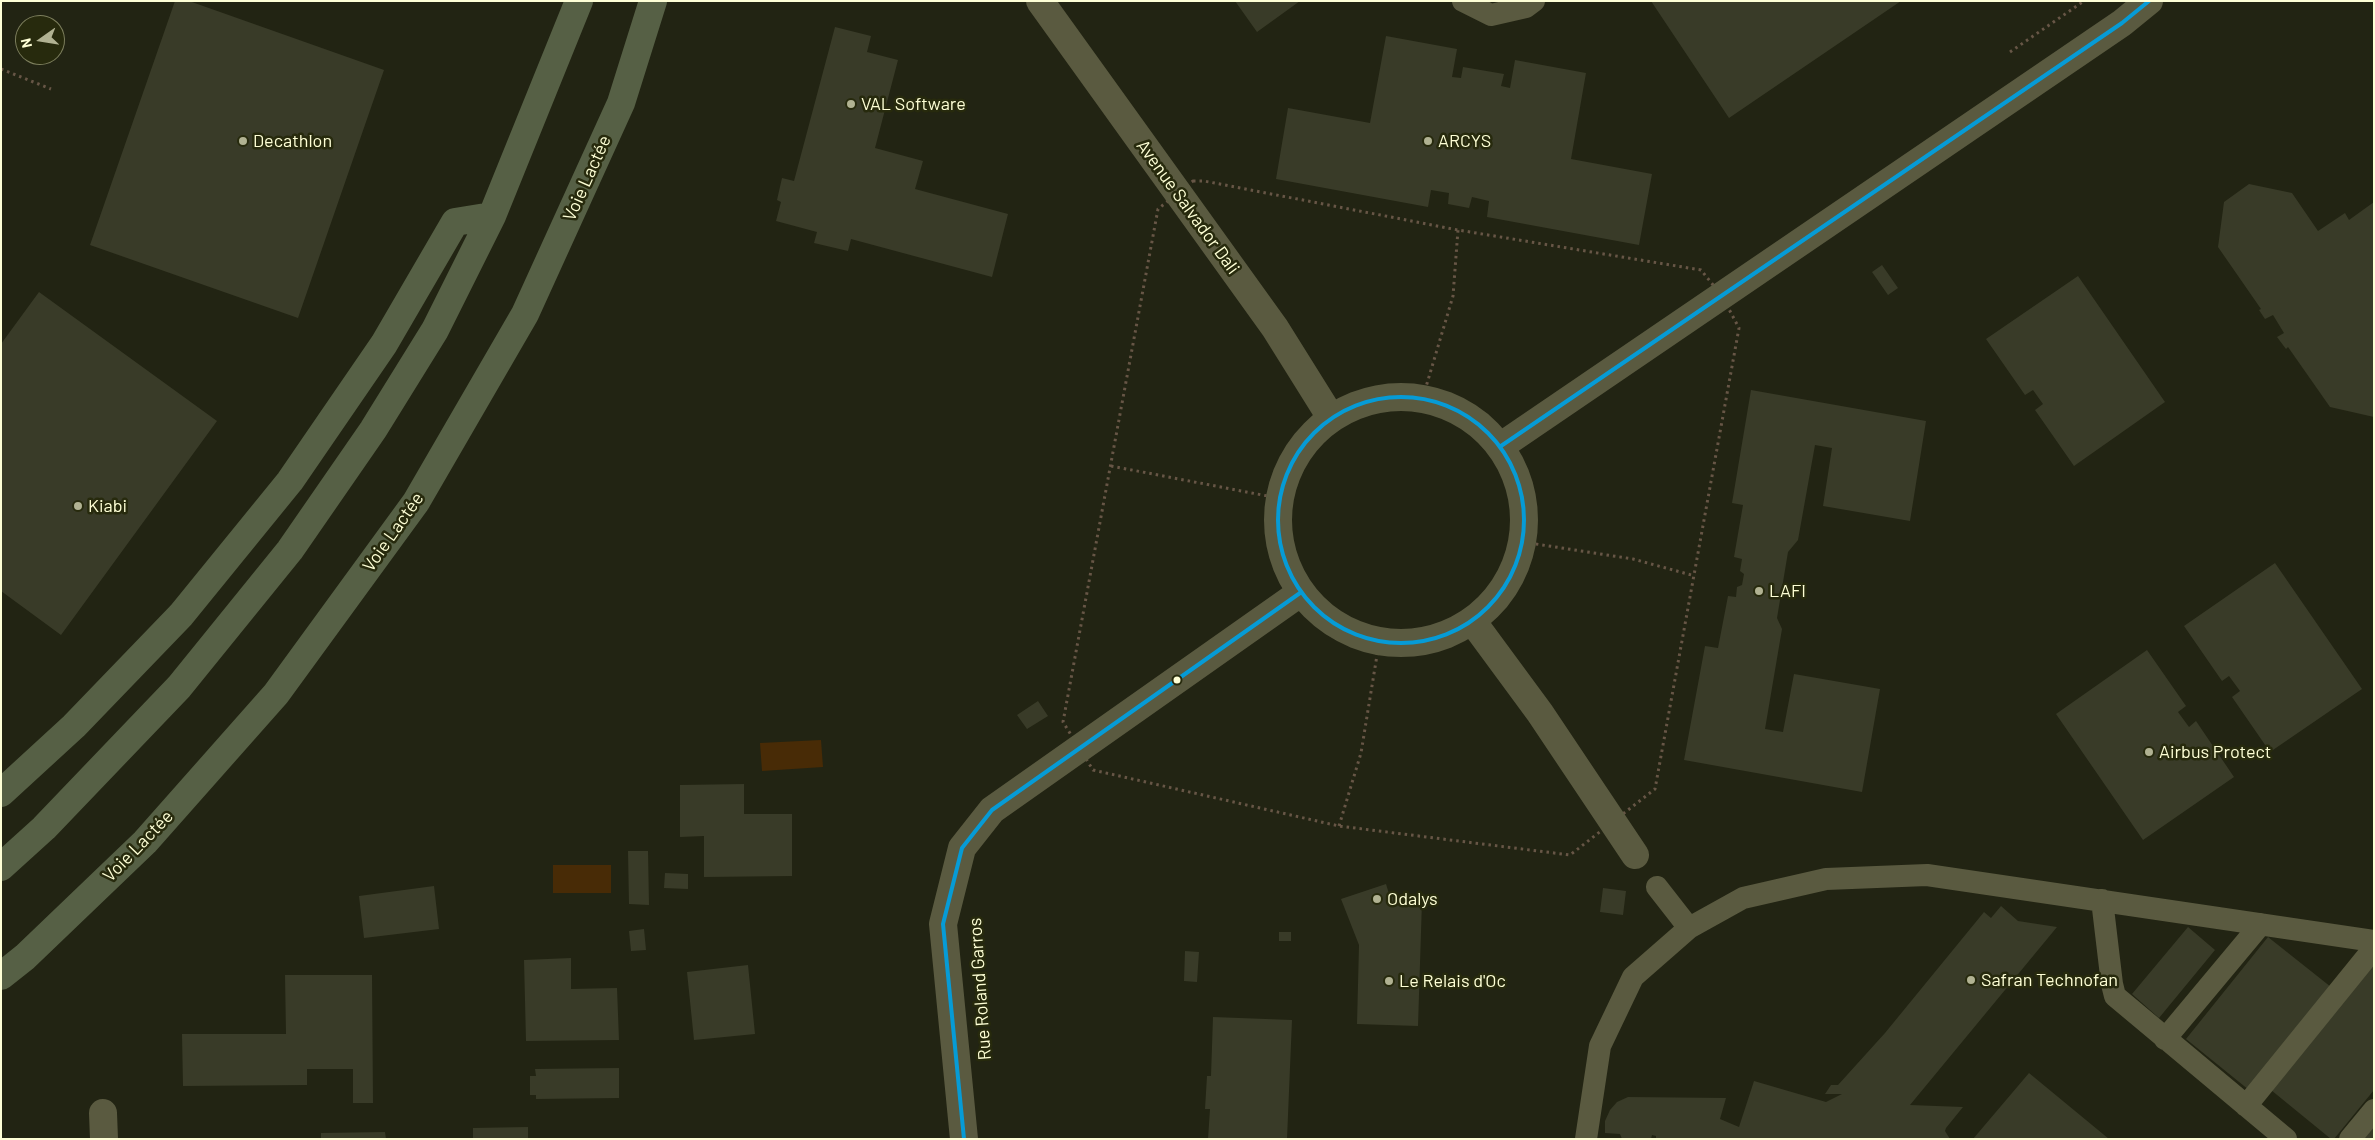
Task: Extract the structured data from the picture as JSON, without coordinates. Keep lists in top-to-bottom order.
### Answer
{
  "streets": {
    "highway": ["Voie Lactée"],
    "street": ["Avenue Salvador Dali", "Rue Roland Garros"]
  },
  "places": [
    "VAL Software",
    "Decathlon",
    "ARCYS",
    "Kiabi",
    "LAFI",
    "Airbus Protect",
    "Odalys",
    "Safran Technofan",
    "Le Relais d'Oc"
  ],
  "north": "left"
}
